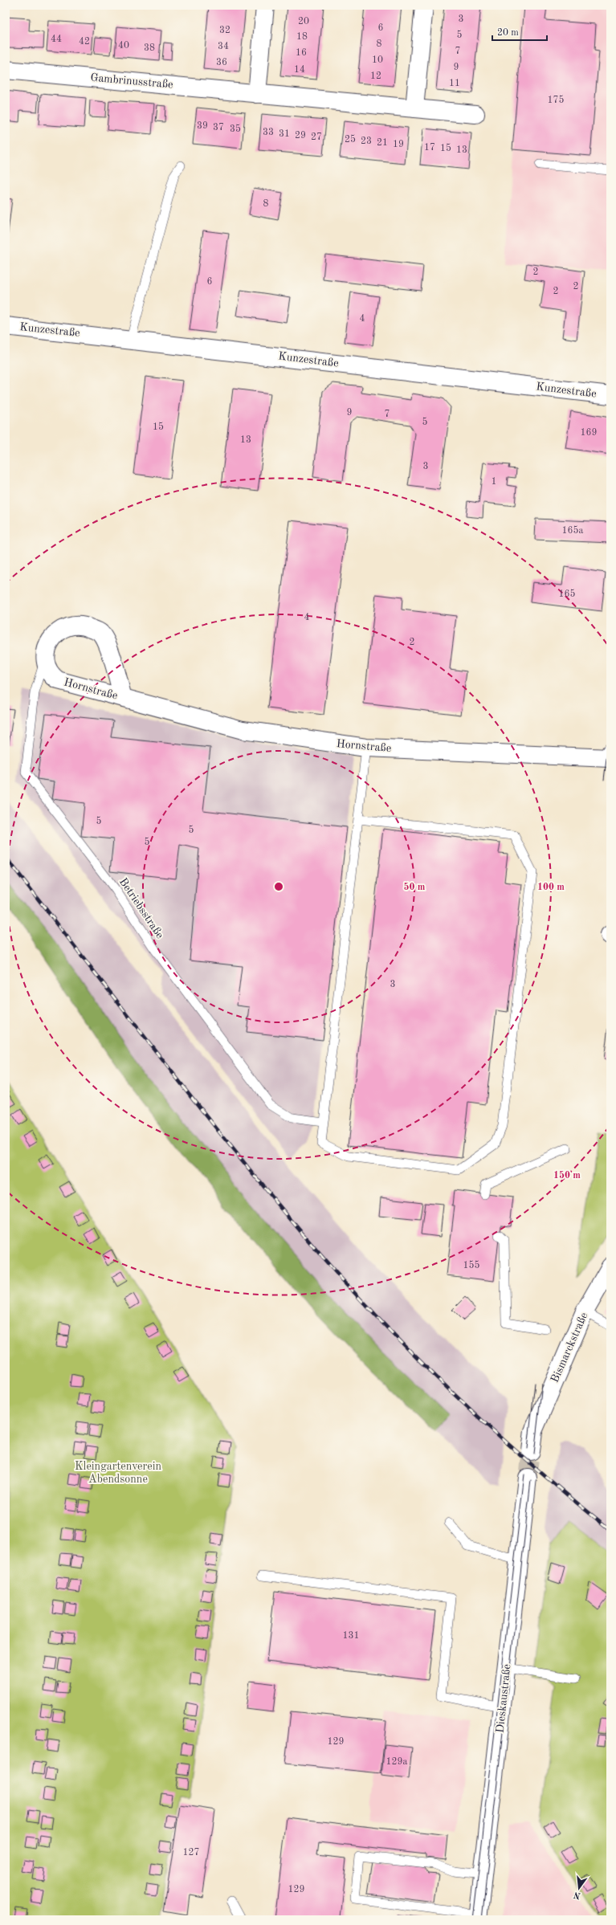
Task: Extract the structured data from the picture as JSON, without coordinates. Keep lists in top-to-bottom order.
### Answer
{
  "streets": {
    "street": [
      "Gambrinusstraße",
      "Kunzestraße",
      "Hornstraße",
      "Bismarckstraße",
      "Dieskaustraße"
    ],
    "lane": ["Betriebsstraße"]
  },
  "crossings": [
    ["Hornstraße", "Betriebsstraße"]
  ],
  "parks": ["Kleingartenverein Abendsonne"],
  "house_numbers": [
    "3",
    "20",
    "6",
    "32",
    "5",
    "18",
    "44",
    "42",
    "8",
    "40",
    "34",
    "38",
    "7",
    "16",
    "10",
    "36",
    "9",
    "14",
    "12",
    "11",
    "175",
    "39",
    "37",
    "35",
    "33",
    "31",
    "29",
    "27",
    "25",
    "23",
    "21",
    "19",
    "17",
    "15",
    "13",
    "8",
    "2",
    "6",
    "2",
    "2",
    "4",
    "9",
    "7",
    "5",
    "15",
    "169",
    "13",
    "3",
    "1",
    "165a",
    "165",
    "4",
    "2",
    "5",
    "5",
    "5",
    "3",
    "155",
    "131",
    "129",
    "129a",
    "127",
    "129"
  ],
  "scale_bar": "20 m",
  "north": "bottom",
  "rings": ["50 m", "100 m", "150 m"]
}
